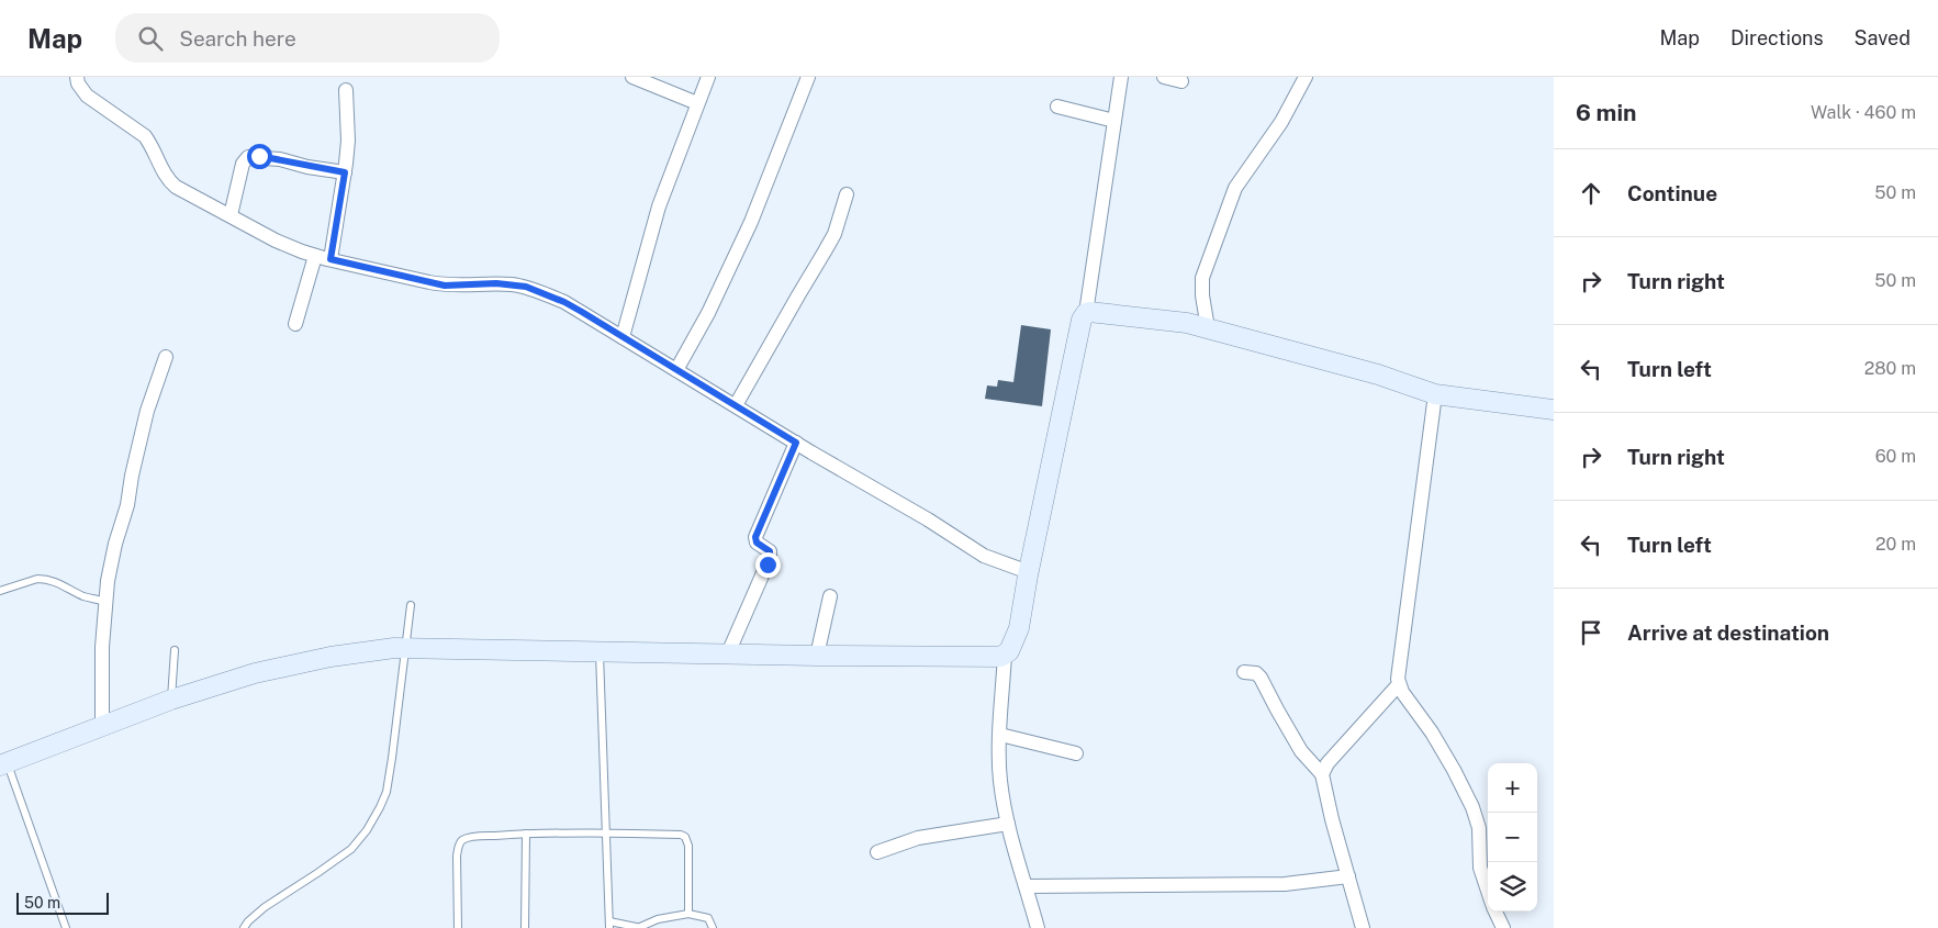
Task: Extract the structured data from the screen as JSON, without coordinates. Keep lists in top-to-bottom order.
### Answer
{
  "scale_bar": "50 m",
  "page": {
    "header": "Map",
    "search": "Search here",
    "nav": ["Map", "Directions", "Saved"],
    "heading": ["6 min", "Walk · 460 m"],
    "list": [
      ["Continue", "50 m"],
      ["Turn right", "50 m"],
      ["Turn left", "280 m"],
      ["Turn right", "60 m"],
      ["Turn left", "20 m"],
      "Arrive at destination"
    ],
    "map_buttons": ["+", "−"],
    "scale": "50 m"
  }
}
